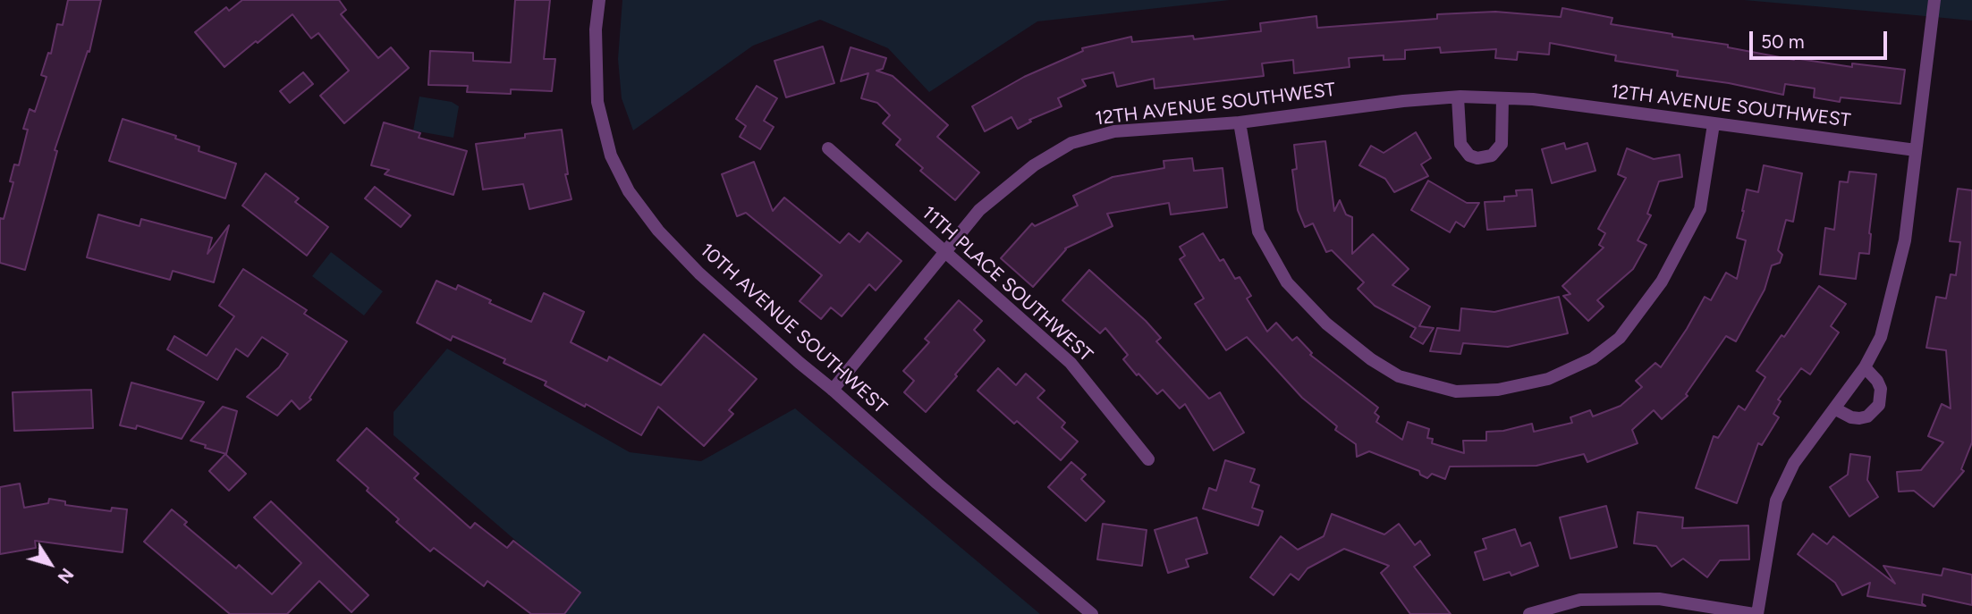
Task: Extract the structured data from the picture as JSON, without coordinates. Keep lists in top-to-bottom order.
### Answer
{
  "streets": {
    "street": ["12TH AVENUE SOUTHWEST", "11TH PLACE SOUTHWEST", "10TH AVENUE SOUTHWEST"]
  },
  "crossings": [
    ["12TH AVENUE SOUTHWEST", "11TH PLACE SOUTHWEST"],
    ["12TH AVENUE SOUTHWEST", "10TH AVENUE SOUTHWEST"]
  ],
  "scale_bar": "50 m",
  "north": "bottom right"
}
